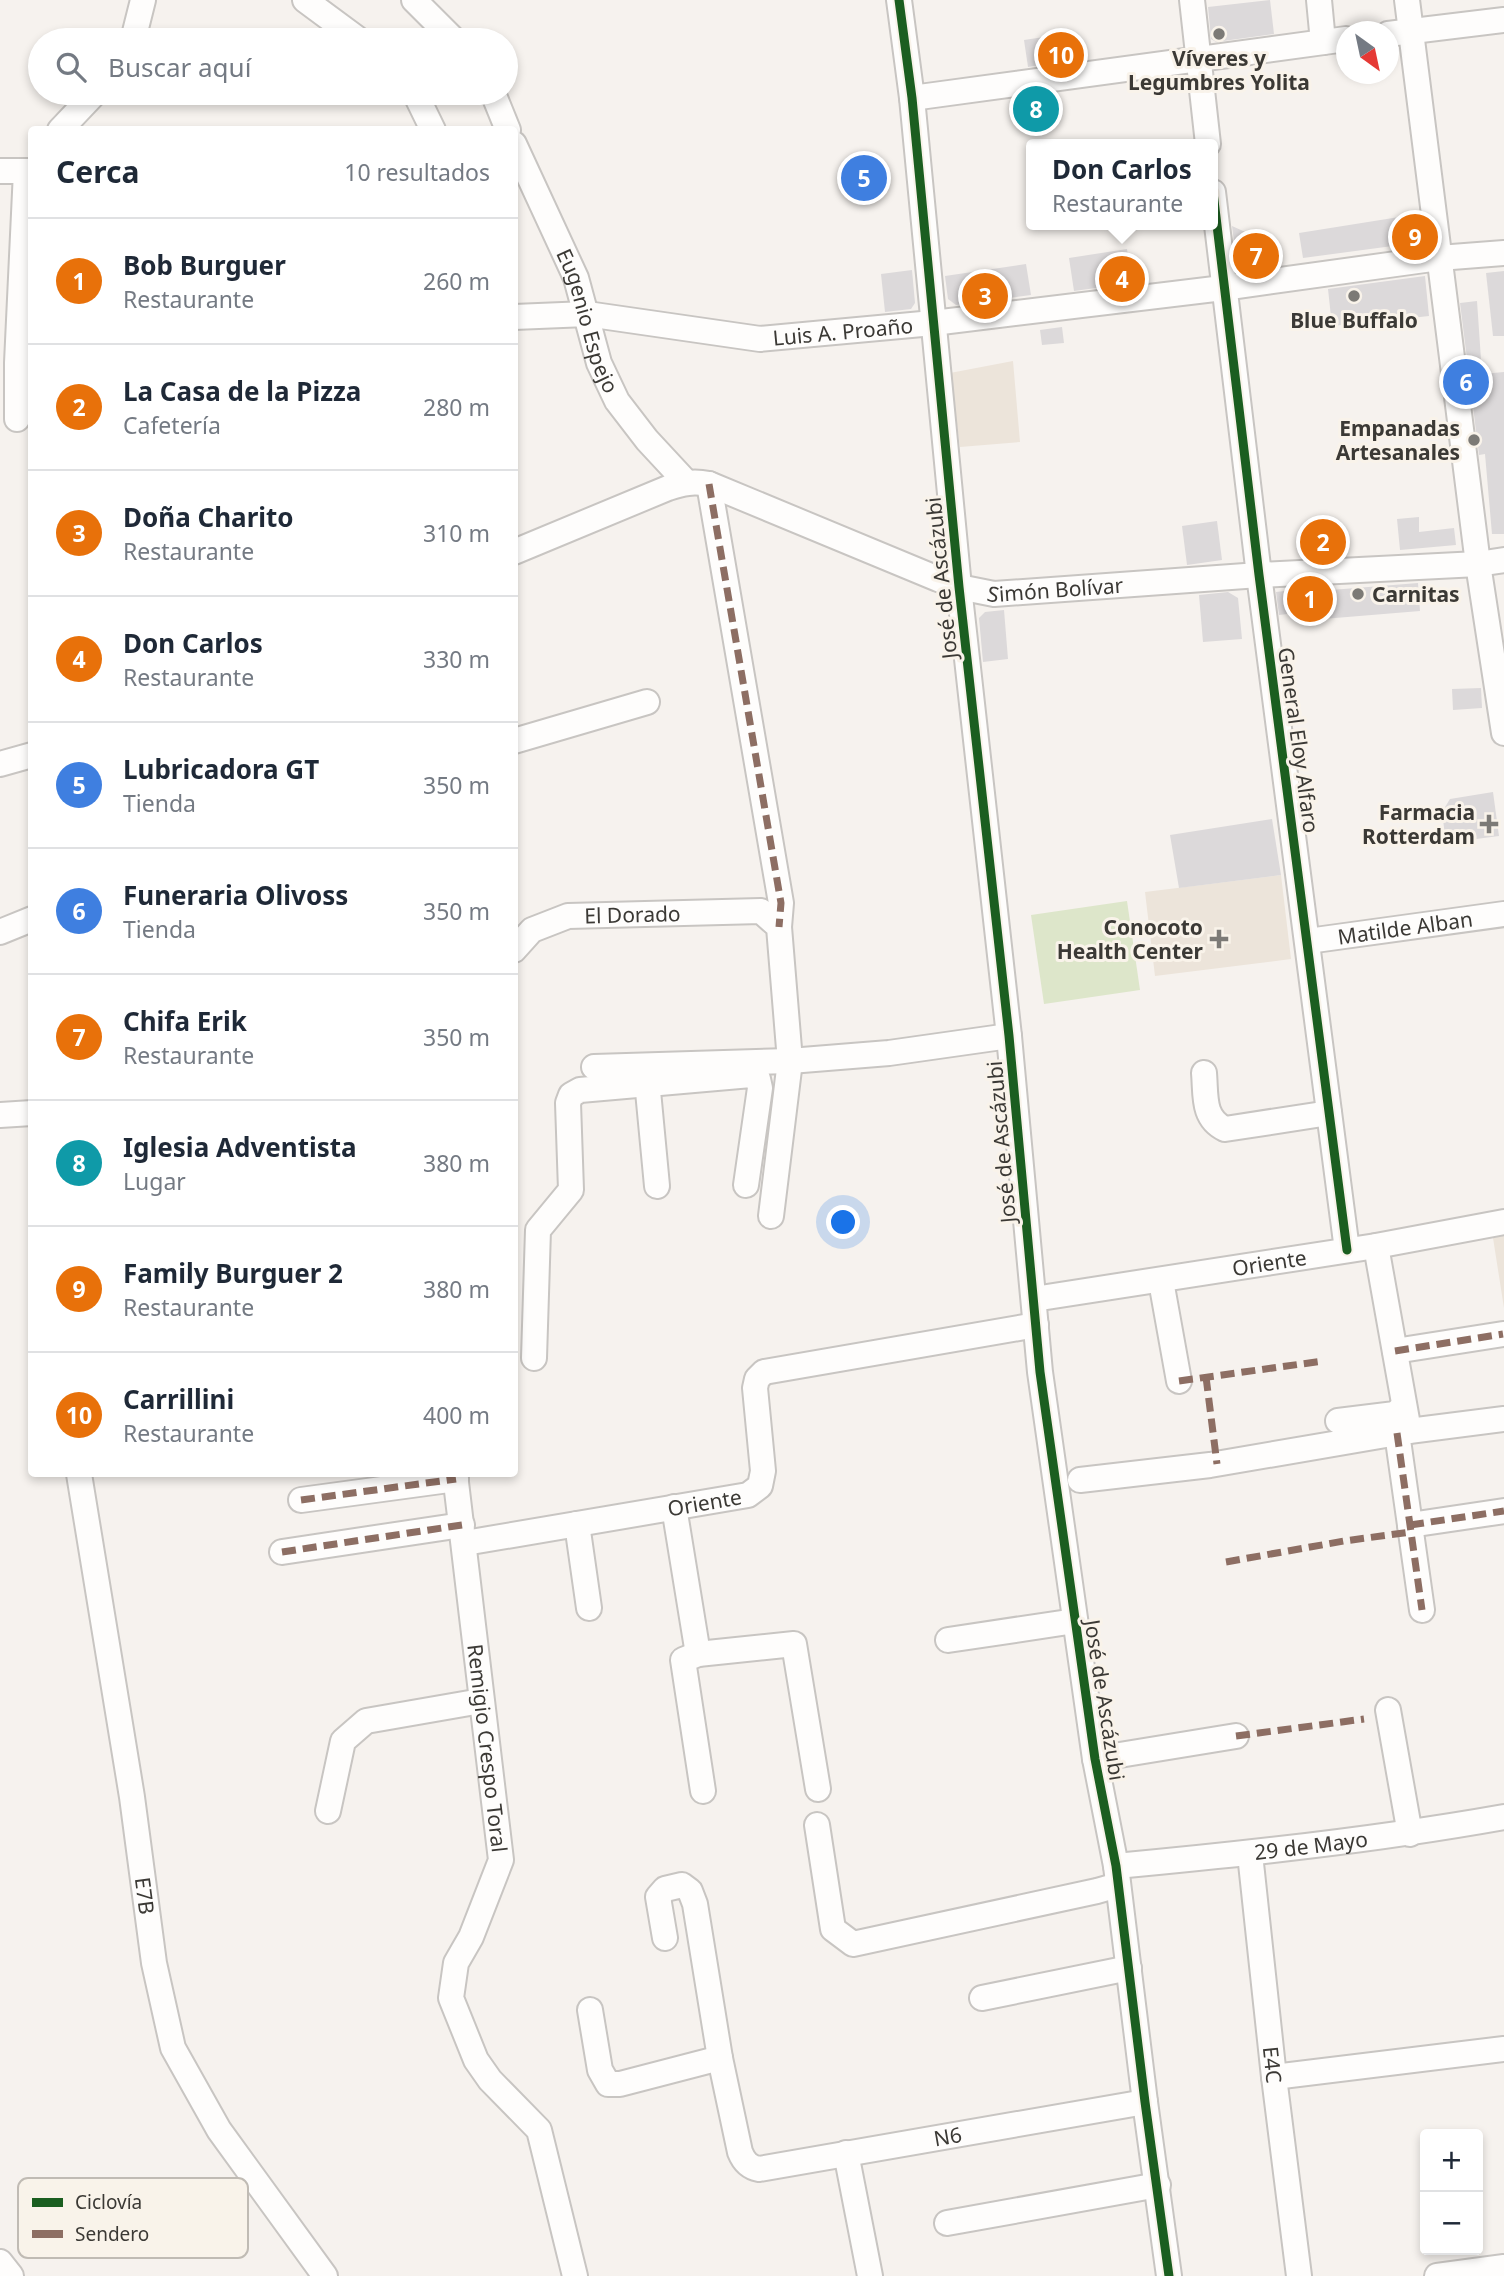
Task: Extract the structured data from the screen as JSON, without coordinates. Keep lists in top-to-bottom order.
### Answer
{
  "streets": {
    "street": [
      "Eugenio Espejo",
      "Luis A. Proaño",
      "José de Ascázubi",
      "Simón Bolívar",
      "General Eloy Alfaro",
      "El Dorado",
      "Matilde Alban",
      "Oriente",
      "Remigio Crespo Toral",
      "29 de Mayo",
      "E7B",
      "E4C",
      "N6"
    ]
  },
  "crossings": [
    ["Eugenio Espejo", "Luis A. Proaño"],
    ["Eugenio Espejo", "Simón Bolívar"],
    ["Luis A. Proaño", "José de Ascázubi"],
    ["Luis A. Proaño", "General Eloy Alfaro"],
    ["José de Ascázubi", "Simón Bolívar"],
    ["José de Ascázubi", "Oriente"],
    ["José de Ascázubi", "29 de Mayo"],
    ["José de Ascázubi", "N6"],
    ["Simón Bolívar", "General Eloy Alfaro"],
    ["General Eloy Alfaro", "Matilde Alban"],
    ["General Eloy Alfaro", "Oriente"],
    ["Oriente", "Remigio Crespo Toral"],
    ["29 de Mayo", "E4C"]
  ],
  "places": {
    "other": [
      "Víveres y Legumbres Yolita",
      "Blue Buffalo",
      "Empanadas Artesanales",
      "Carnitas"
    ],
    "health": ["Farmacia Rotterdam", "Conocoto Health Center"]
  },
  "legend": ["Ciclovía", "Sendero"],
  "north": "bottom right",
  "page": {
    "pins": [
      "10",
      "8",
      "5",
      "9",
      "7",
      "4",
      "3",
      "6",
      "2",
      "1"
    ],
    "search": "Buscar aquí",
    "heading": ["Cerca", "10 resultados"],
    "popup": ["Don Carlos", "Restaurante"],
    "list": [
      {
        "mark": "1",
        "name": "Bob Burguer",
        "note": "Restaurante",
        "value": "260 m"
      },
      {
        "mark": "2",
        "name": "La Casa de la Pizza",
        "note": "Cafetería",
        "value": "280 m"
      },
      {
        "mark": "3",
        "name": "Doña Charito",
        "note": "Restaurante",
        "value": "310 m"
      },
      {
        "mark": "4",
        "name": "Don Carlos",
        "note": "Restaurante",
        "value": "330 m"
      },
      {
        "mark": "5",
        "name": "Lubricadora GT",
        "note": "Tienda",
        "value": "350 m"
      },
      {
        "mark": "6",
        "name": "Funeraria Olivoss",
        "note": "Tienda",
        "value": "350 m"
      },
      {
        "mark": "7",
        "name": "Chifa Erik",
        "note": "Restaurante",
        "value": "350 m"
      },
      {
        "mark": "8",
        "name": "Iglesia Adventista",
        "note": "Lugar",
        "value": "380 m"
      },
      {
        "mark": "9",
        "name": "Family Burguer 2",
        "note": "Restaurante",
        "value": "380 m"
      },
      {
        "mark": "10",
        "name": "Carrillini",
        "note": "Restaurante",
        "value": "400 m"
      }
    ],
    "map_buttons": ["+", "−"]
  }
}
